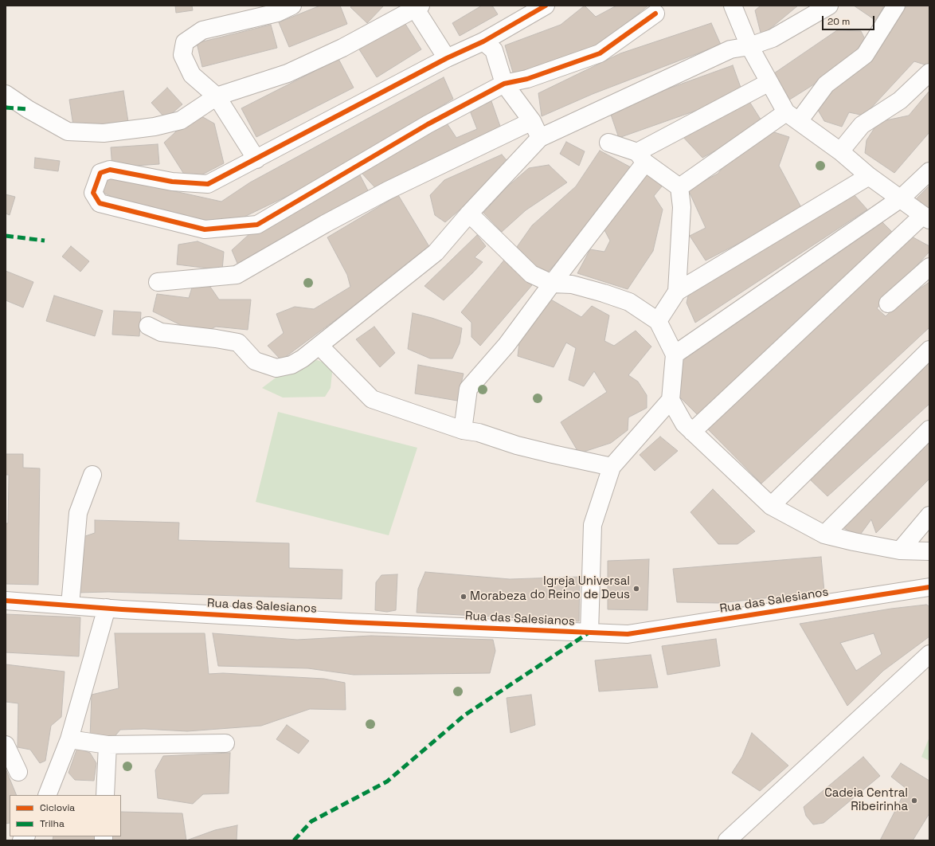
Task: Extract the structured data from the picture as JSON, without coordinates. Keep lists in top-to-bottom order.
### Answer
{
  "streets": {
    "street": ["Rua das Salesianos"]
  },
  "places": ["Igreja Universal do Reino de Deus", "Morabeza", "Cadeia Central Ribeirinha"],
  "legend": ["Ciclovia", "Trilha"],
  "scale_bar": "20 m"
}
